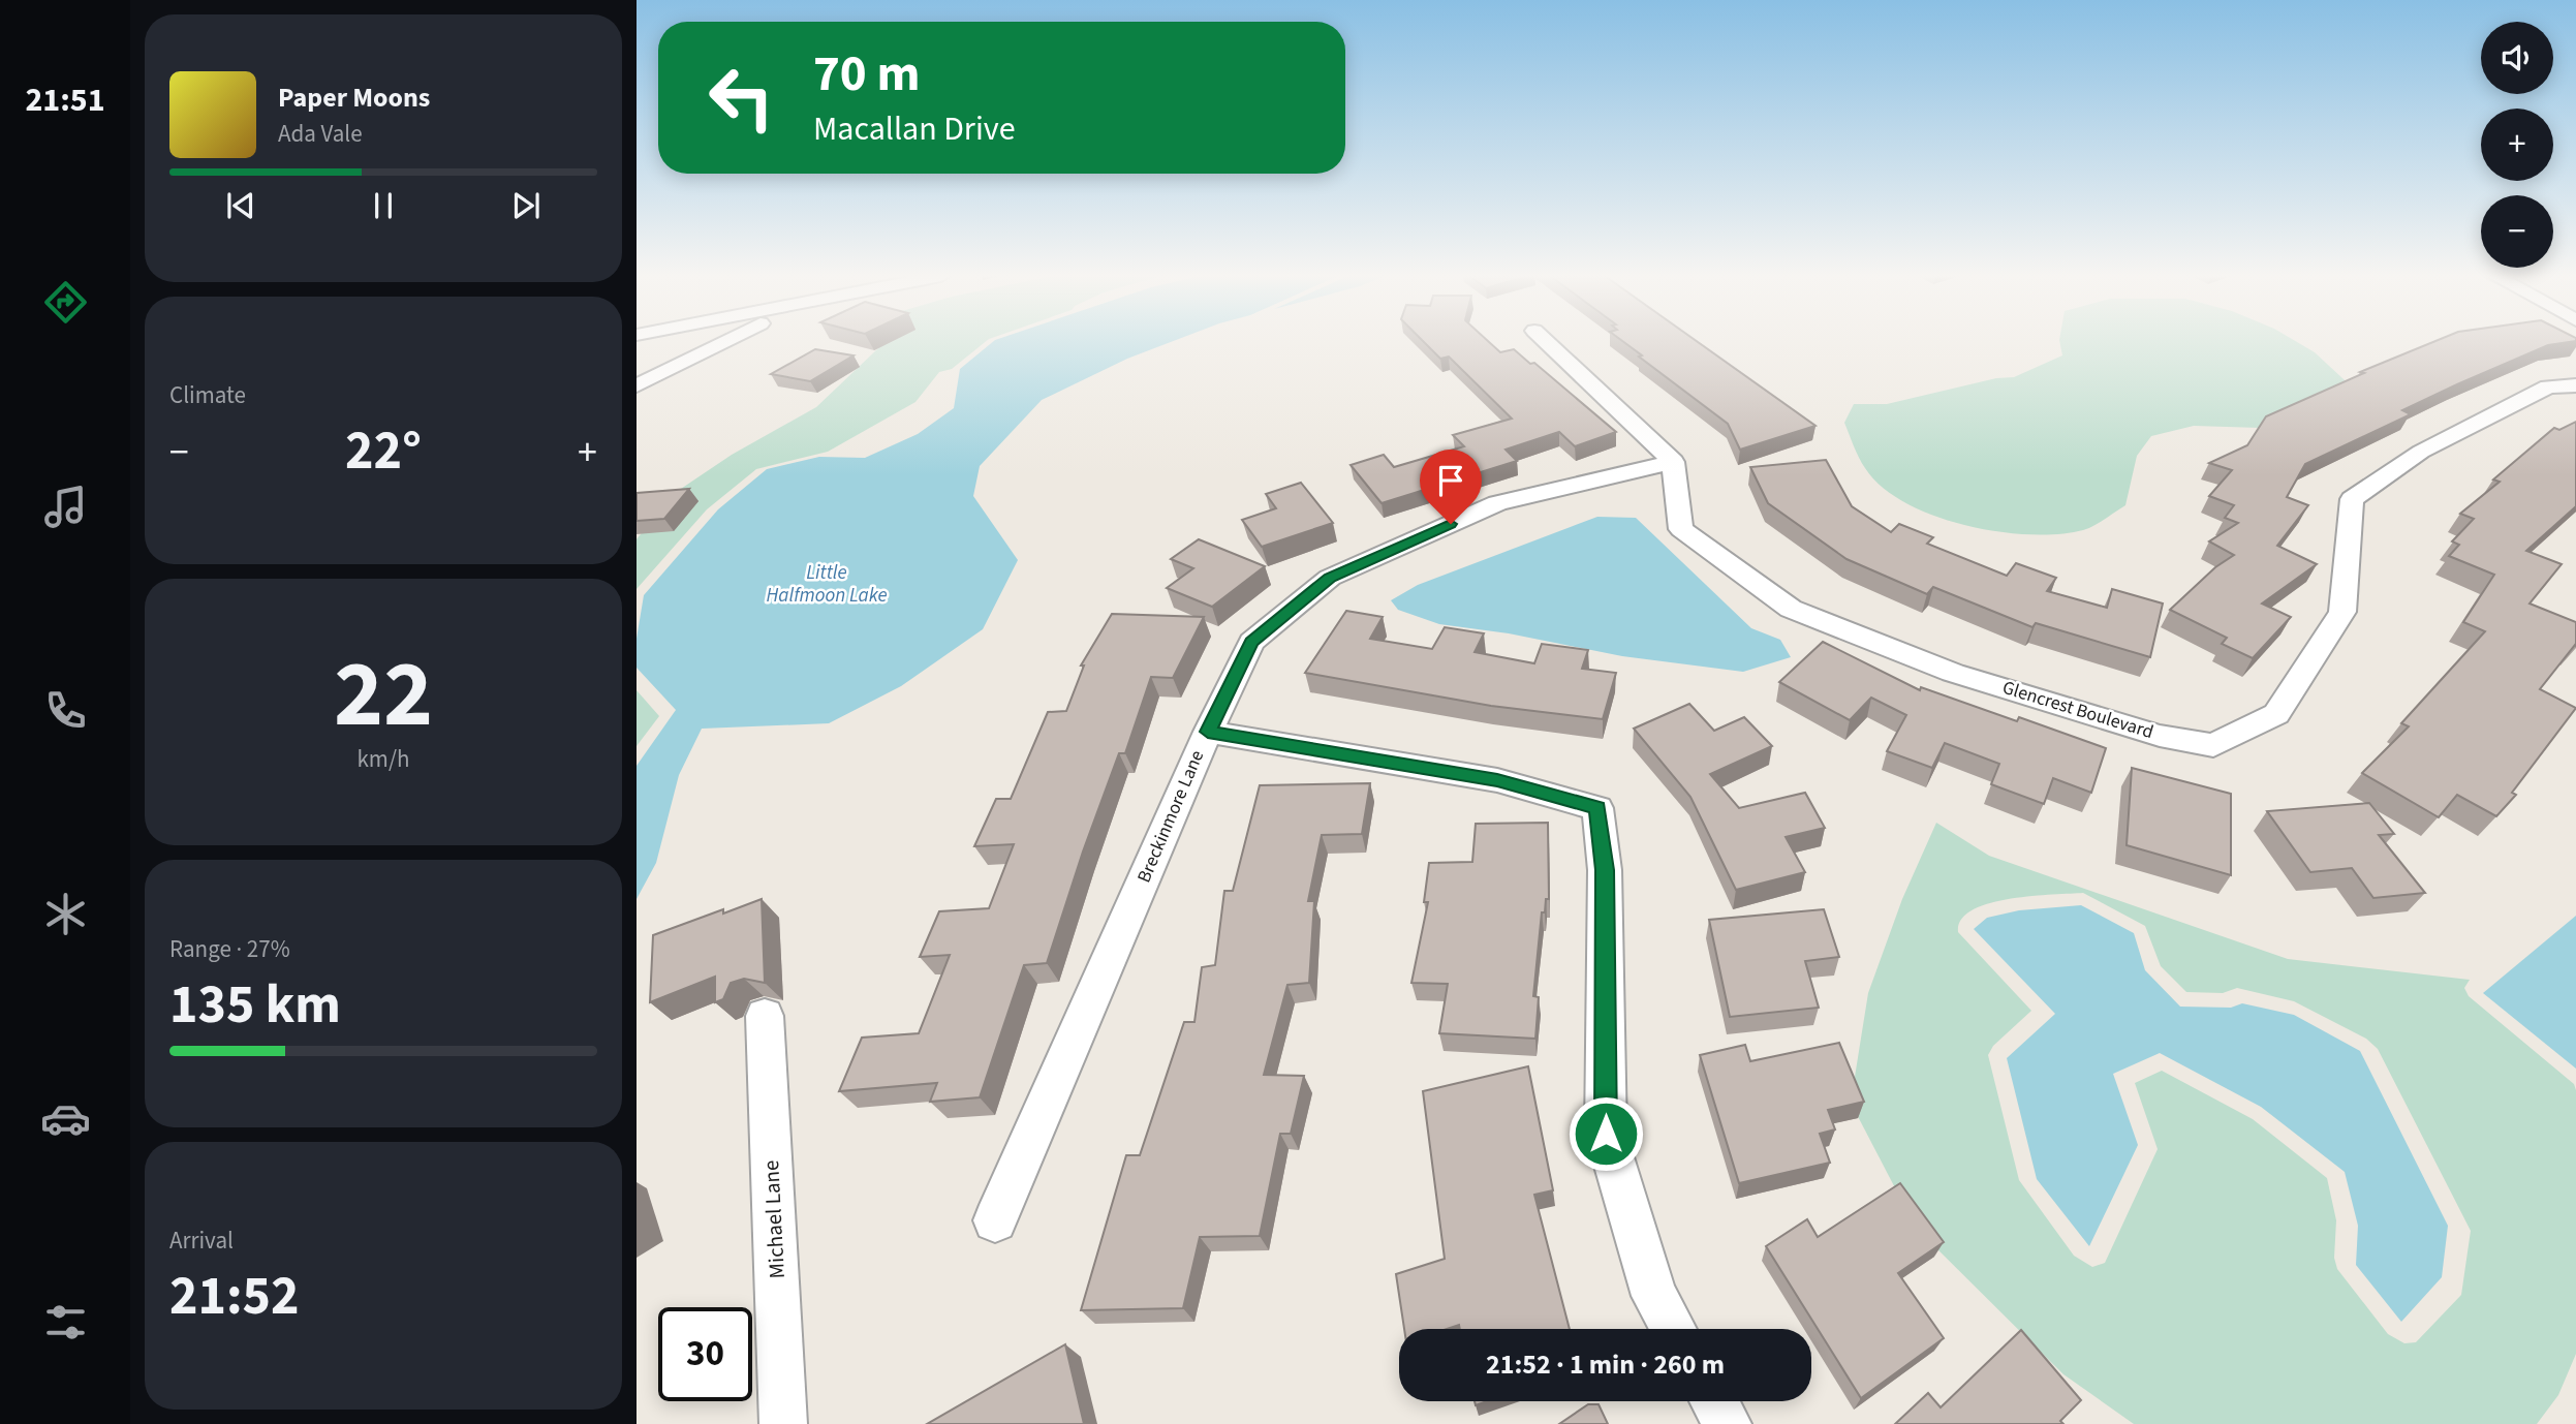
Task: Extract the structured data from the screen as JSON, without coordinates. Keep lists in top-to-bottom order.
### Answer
{
  "streets": {
    "street": ["Glencrest Boulevard", "Breckinmore Lane", "Michael Lane"]
  },
  "crossings": [
    ["Glencrest Boulevard", "Breckinmore Lane"]
  ],
  "water": ["Little Halfmoon Lake"],
  "page": {
    "tabs": "21:51",
    "map_buttons": ["+", "−"],
    "turn": ["70 m", "Macallan Drive"],
    "song": ["Paper Moons", "Ada Vale"],
    "tile": [
      "Climate",
      ["22", "km/h"],
      ["Range · 27%", "135 km"],
      ["Arrival", "21:52"]
    ],
    "heat": ["−", "22°", "+"],
    "limit": "30",
    "trip": "21:52 · 1 min · 260 m"
  }
}
